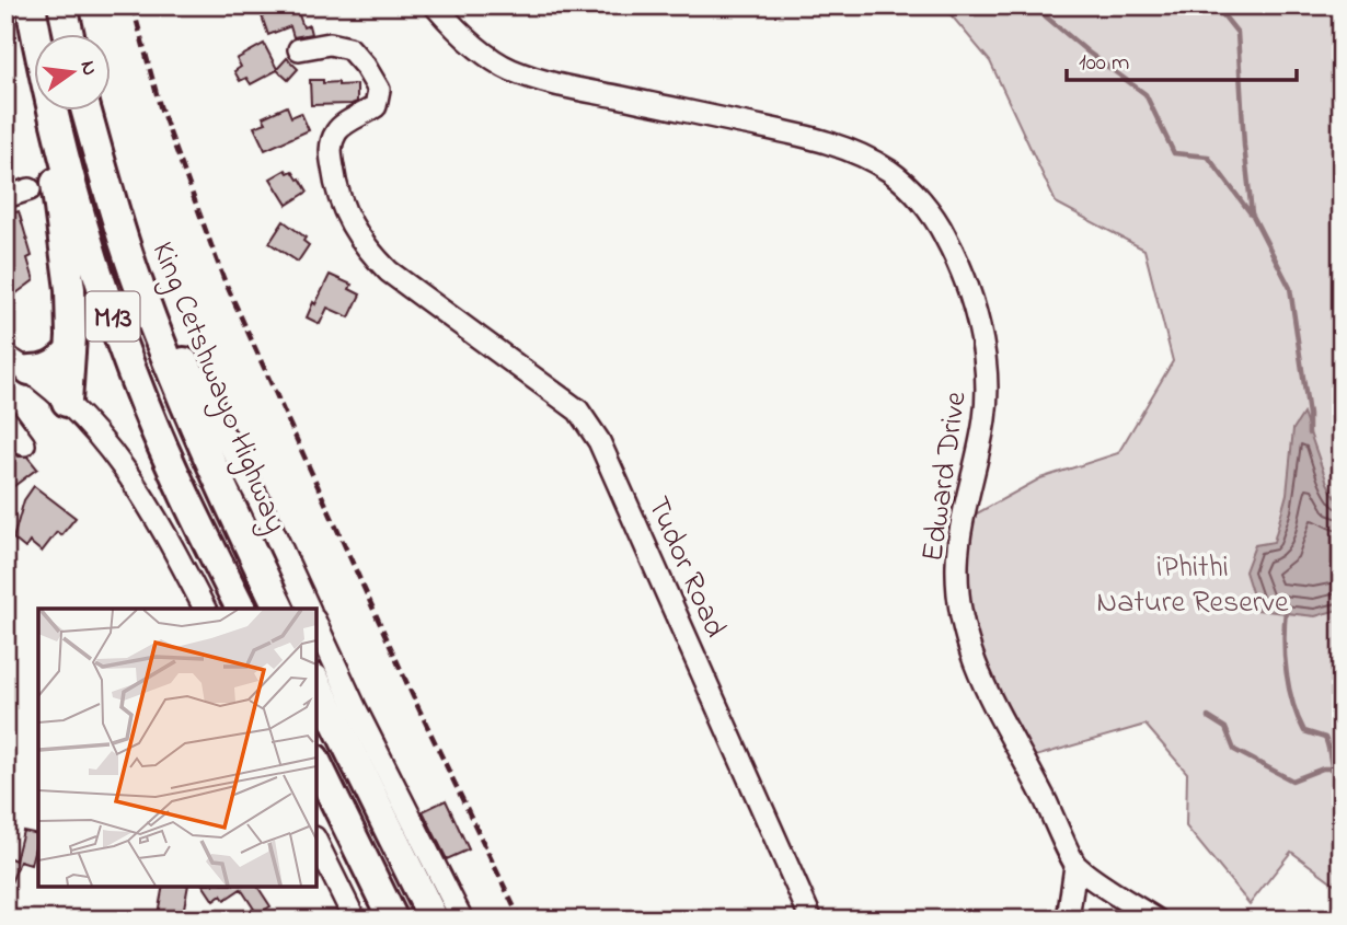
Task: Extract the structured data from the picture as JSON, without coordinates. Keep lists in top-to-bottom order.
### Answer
{
  "streets": {
    "highway": ["M13", "King Cetshwayo Highway"],
    "street": ["Edward Drive", "Tudor Road"]
  },
  "parks": ["iPhithi Nature Reserve"],
  "scale_bar": "100 m",
  "north": "right"
}
